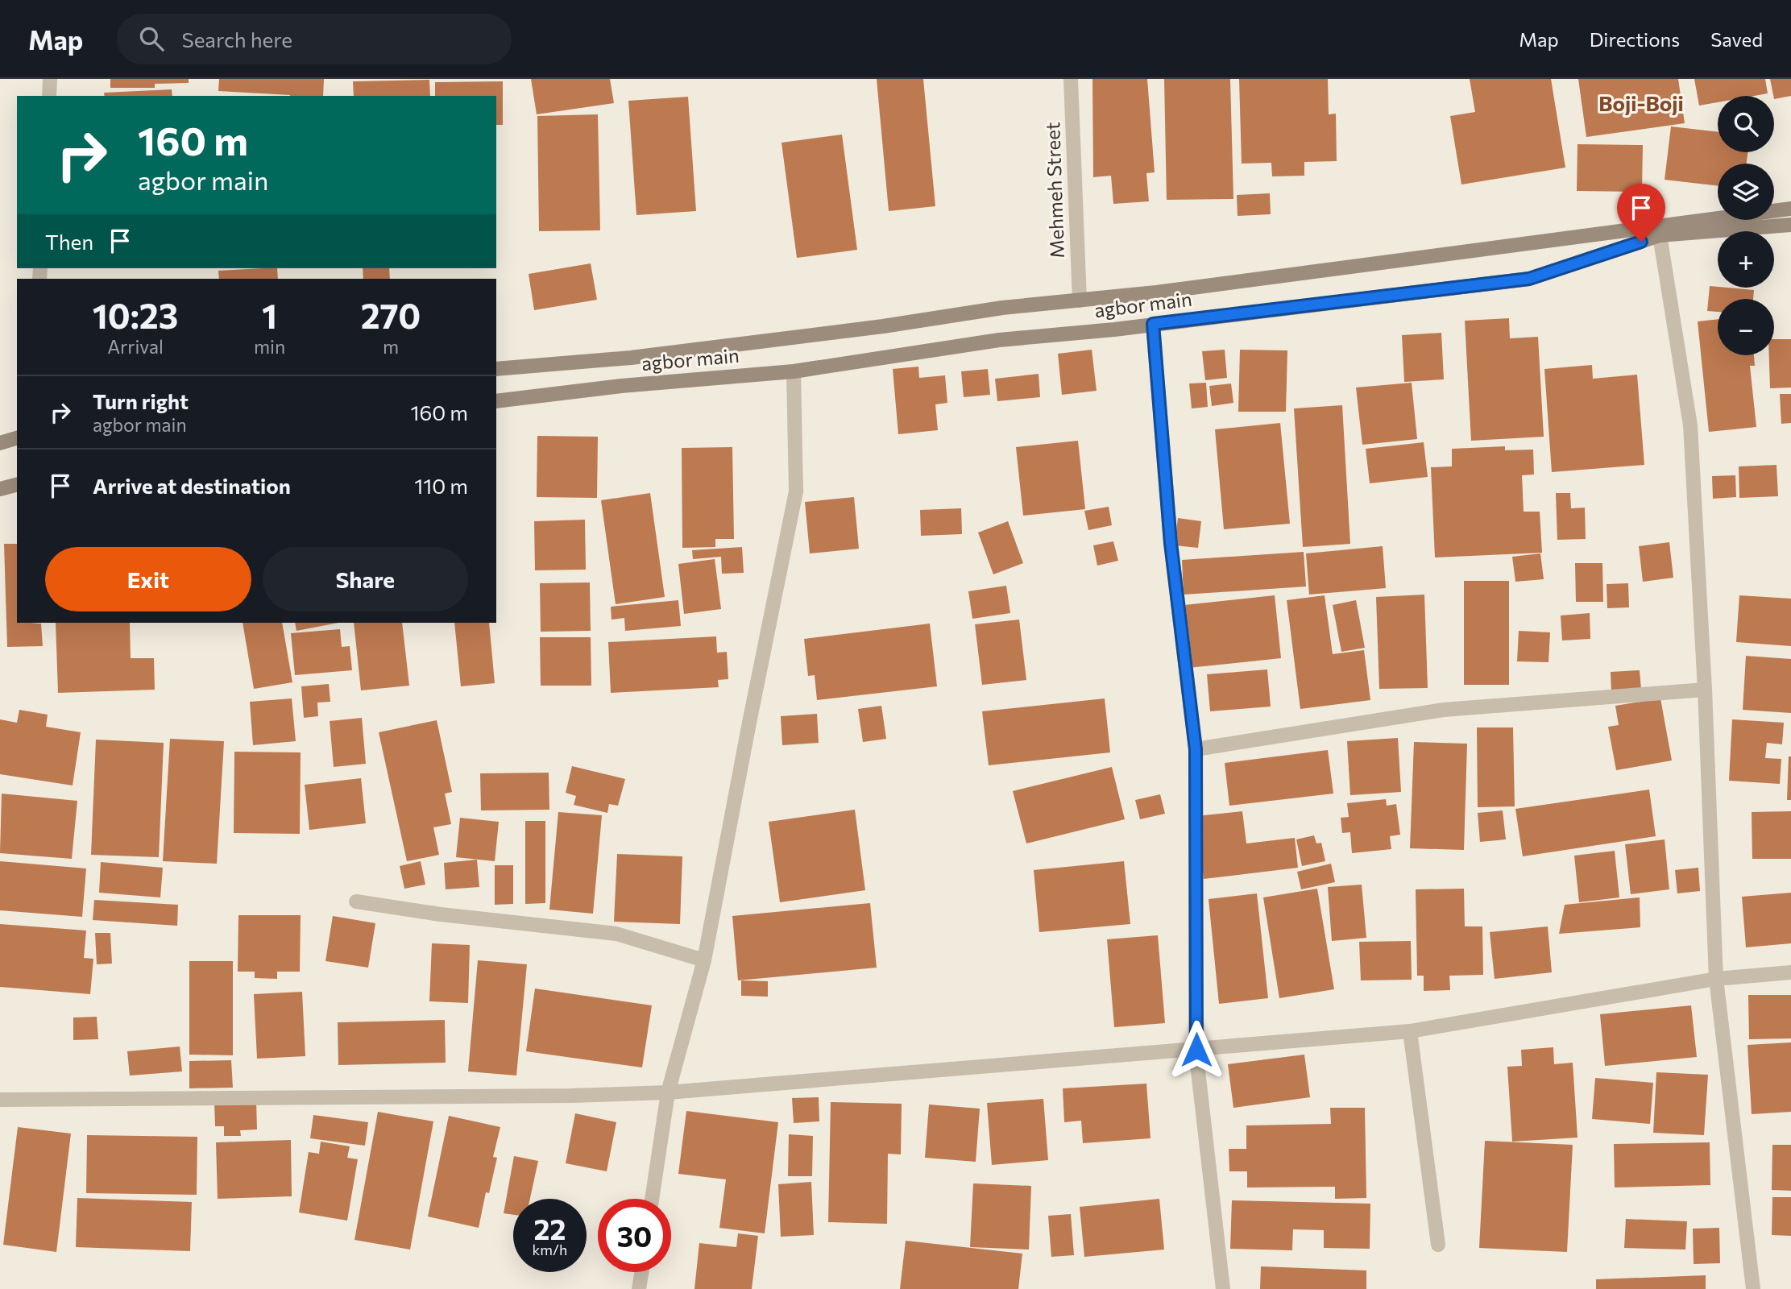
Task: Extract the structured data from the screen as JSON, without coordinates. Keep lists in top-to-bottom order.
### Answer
{
  "streets": {
    "main road": ["agbor main"],
    "street": ["Mehmeh Street"]
  },
  "crossings": [
    ["Mehmeh Street", "agbor main"]
  ],
  "districts": ["Boji-Boji"],
  "page": {
    "header": "Map",
    "search": "Search here",
    "nav": ["Map", "Directions", "Saved"],
    "map_buttons": ["+", "−"],
    "turn": ["160 m", "agbor main"],
    "then": "Then",
    "eta": [
      "10:23",
      "Arrival",
      "1",
      "min",
      "270",
      "m"
    ],
    "list": [
      {
        "name": "Turn right",
        "note": "agbor main",
        "value": "160 m"
      },
      {
        "name": "Arrive at destination",
        "value": "110 m"
      }
    ],
    "buttons": ["Exit", "Share"],
    "speed": "22 km/h",
    "limit": "30"
  }
}
